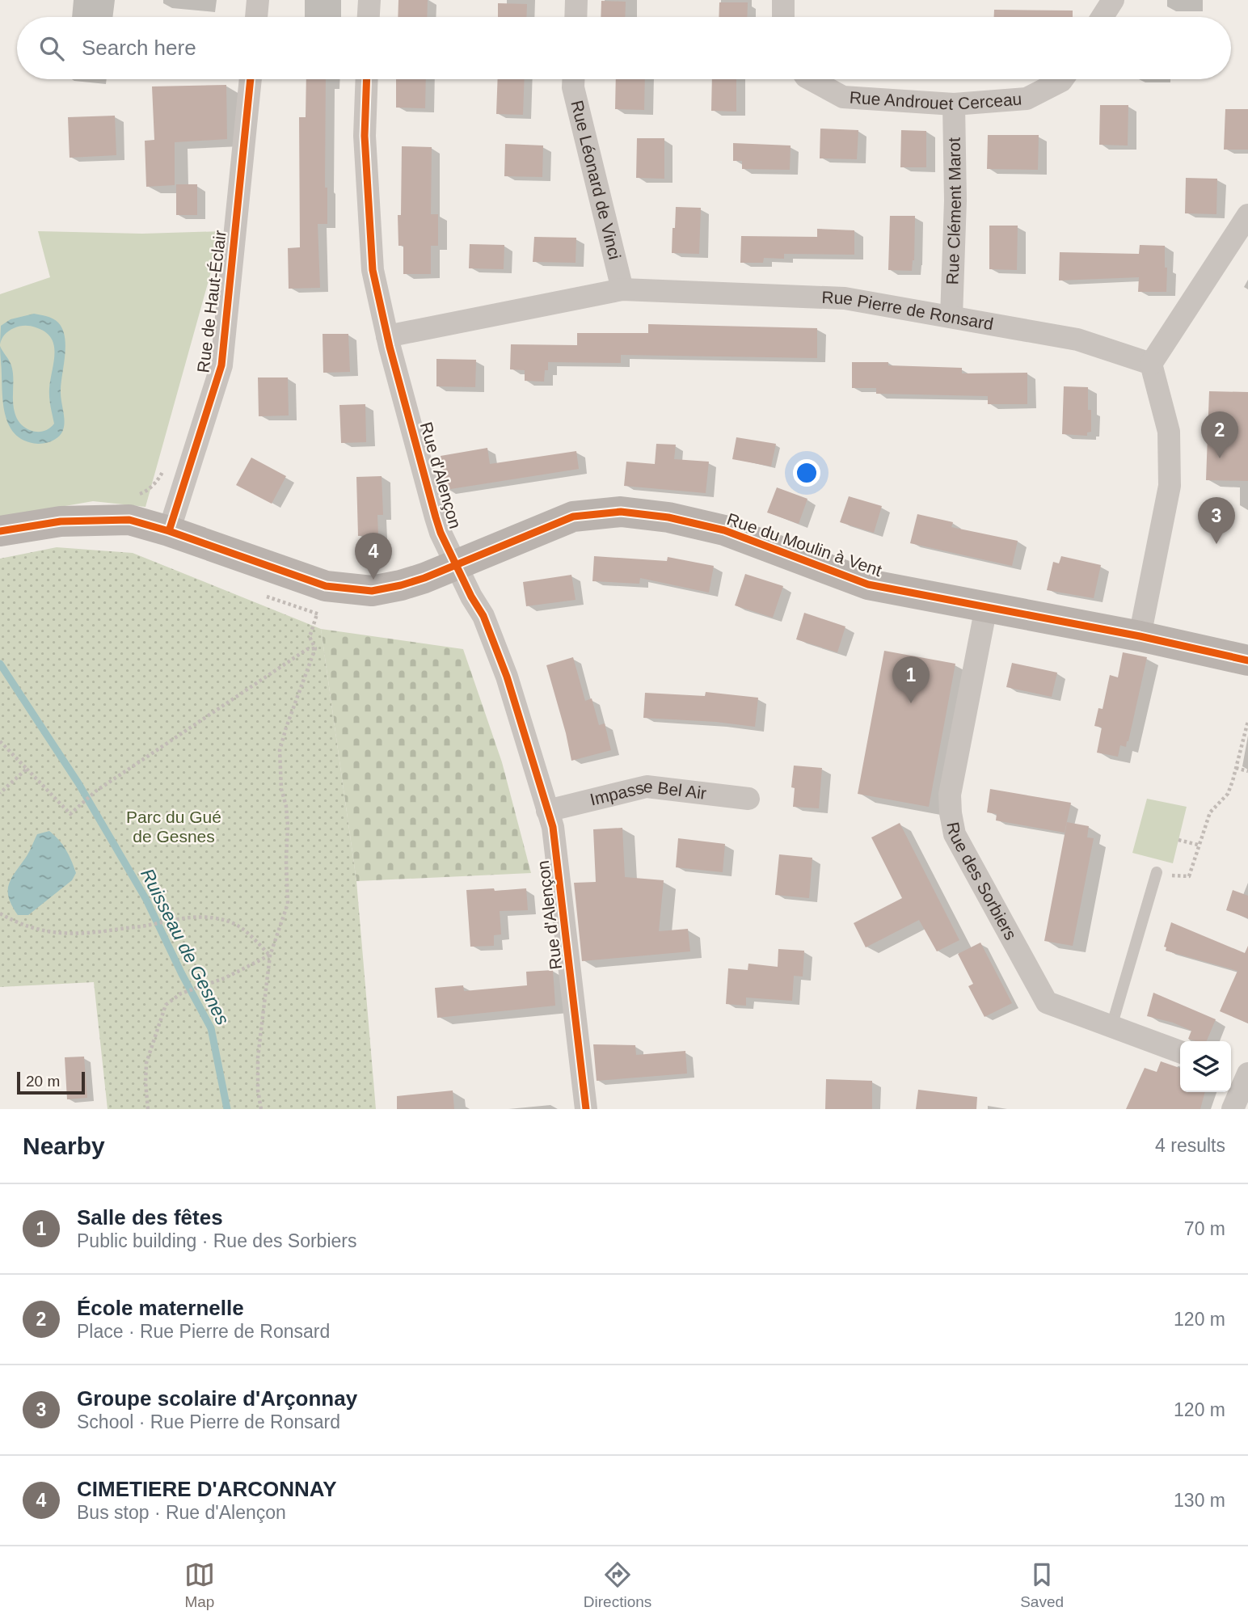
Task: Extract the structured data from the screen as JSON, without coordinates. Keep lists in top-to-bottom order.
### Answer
{
  "streets": {
    "street": [
      "Rue Androuet Cerceau",
      "Rue Léonard de Vinci",
      "Rue Clément Marot",
      "Rue de Haut-Éclair",
      "Rue Pierre de Ronsard",
      "Rue d'Alençon",
      "Rue du Moulin à Vent",
      "Impasse Bel Air",
      "Rue des Sorbiers"
    ]
  },
  "crossings": [
    ["Rue Androuet Cerceau", "Rue Clément Marot"],
    ["Rue Léonard de Vinci", "Rue Pierre de Ronsard"],
    ["Rue Clément Marot", "Rue Pierre de Ronsard"],
    ["Rue de Haut-Éclair", "Rue du Moulin à Vent"],
    ["Rue Pierre de Ronsard", "Rue d'Alençon"],
    ["Rue d'Alençon", "Rue du Moulin à Vent"],
    ["Rue d'Alençon", "Impasse Bel Air"],
    ["Rue du Moulin à Vent", "Rue des Sorbiers"]
  ],
  "water": ["Ruisseau de Gesnes"],
  "parks": ["Parc du Gué de Gesnes"],
  "scale_bar": "20 m",
  "page": {
    "search": "Search here",
    "pins": [
      "2",
      "3",
      "4",
      "1"
    ],
    "scale": "20 m",
    "heading": ["Nearby", "4 results"],
    "list": [
      {
        "mark": "1",
        "name": "Salle des fêtes",
        "note": "Public building · Rue des Sorbiers",
        "value": "70 m"
      },
      {
        "mark": "2",
        "name": "École maternelle",
        "note": "Place · Rue Pierre de Ronsard",
        "value": "120 m"
      },
      {
        "mark": "3",
        "name": "Groupe scolaire d'Arçonnay",
        "note": "School · Rue Pierre de Ronsard",
        "value": "120 m"
      },
      {
        "mark": "4",
        "name": "CIMETIERE D'ARCONNAY",
        "note": "Bus stop · Rue d'Alençon",
        "value": "130 m"
      }
    ],
    "nav": ["Map", "Directions", "Saved"]
  }
}
